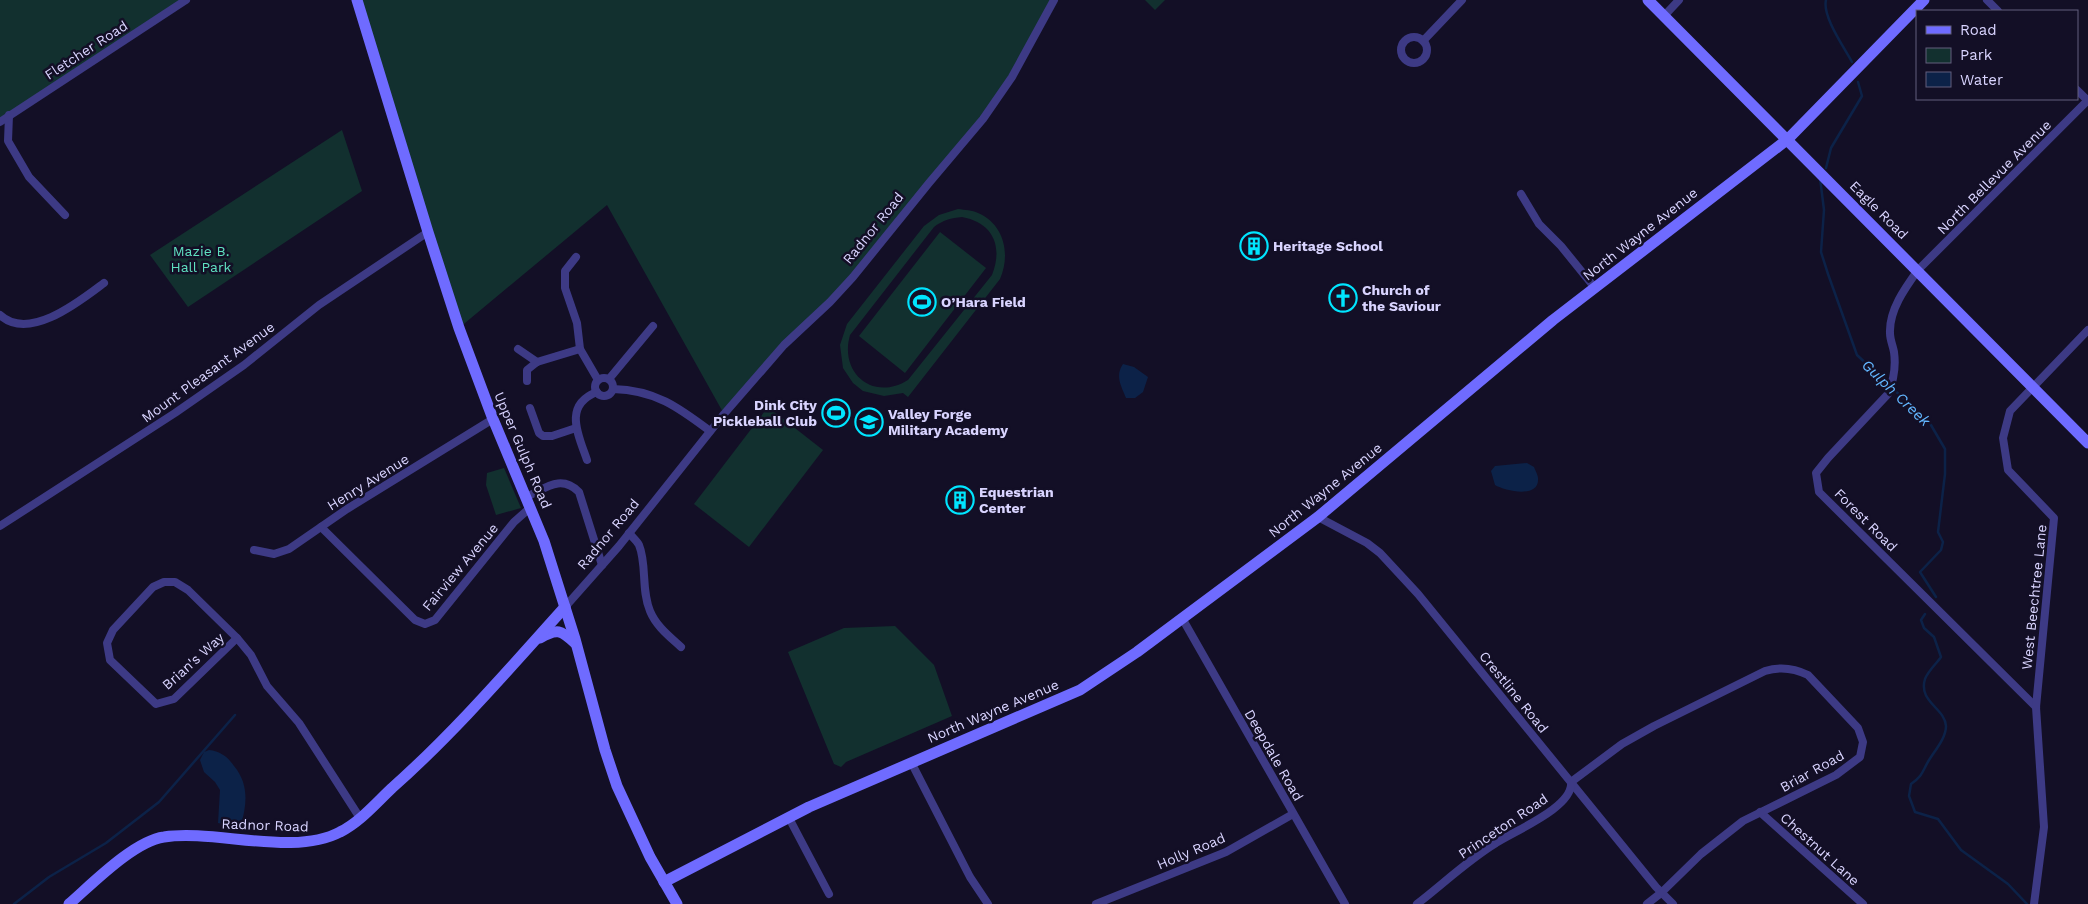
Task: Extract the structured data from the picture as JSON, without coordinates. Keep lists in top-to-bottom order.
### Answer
{
  "streets": {
    "street": [
      "Fletcher Road",
      "North Bellevue Avenue",
      "Eagle Road",
      "Radnor Road",
      "North Wayne Avenue",
      "Mount Pleasant Avenue",
      "Upper Gulph Road",
      "Henry Avenue",
      "Forest Road",
      "Fairview Avenue",
      "West Beechtree Lane",
      "Brian's Way",
      "Crestline Road",
      "Deepdale Road",
      "Briar Road",
      "Princeton Road",
      "Chestnut Lane",
      "Holly Road"
    ]
  },
  "crossings": [
    ["North Bellevue Avenue", "Eagle Road"],
    ["North Bellevue Avenue", "Forest Road"],
    ["Eagle Road", "North Wayne Avenue"],
    ["Eagle Road", "Forest Road"],
    ["Eagle Road", "West Beechtree Lane"],
    ["Radnor Road", "Upper Gulph Road"],
    ["Radnor Road", "Brian's Way"],
    ["North Wayne Avenue", "Upper Gulph Road"],
    ["North Wayne Avenue", "Crestline Road"],
    ["North Wayne Avenue", "Deepdale Road"],
    ["Mount Pleasant Avenue", "Upper Gulph Road"],
    ["Upper Gulph Road", "Henry Avenue"],
    ["Upper Gulph Road", "Fairview Avenue"],
    ["Henry Avenue", "Fairview Avenue"],
    ["Forest Road", "West Beechtree Lane"],
    ["Crestline Road", "Briar Road"],
    ["Crestline Road", "Princeton Road"],
    ["Deepdale Road", "Holly Road"],
    ["Briar Road", "Princeton Road"],
    ["Briar Road", "Chestnut Lane"]
  ],
  "water": ["Gulph Creek"],
  "parks": ["Mazie B. Hall Park"],
  "places": {
    "building": ["Heritage School", "Equestrian Center"],
    "church": ["Church of the Saviour"],
    "sports": ["O’Hara Field", "Dink City Pickleball Club"],
    "school or university": ["Valley Forge Military Academy"]
  },
  "legend": ["Road", "Park", "Water"]
}
